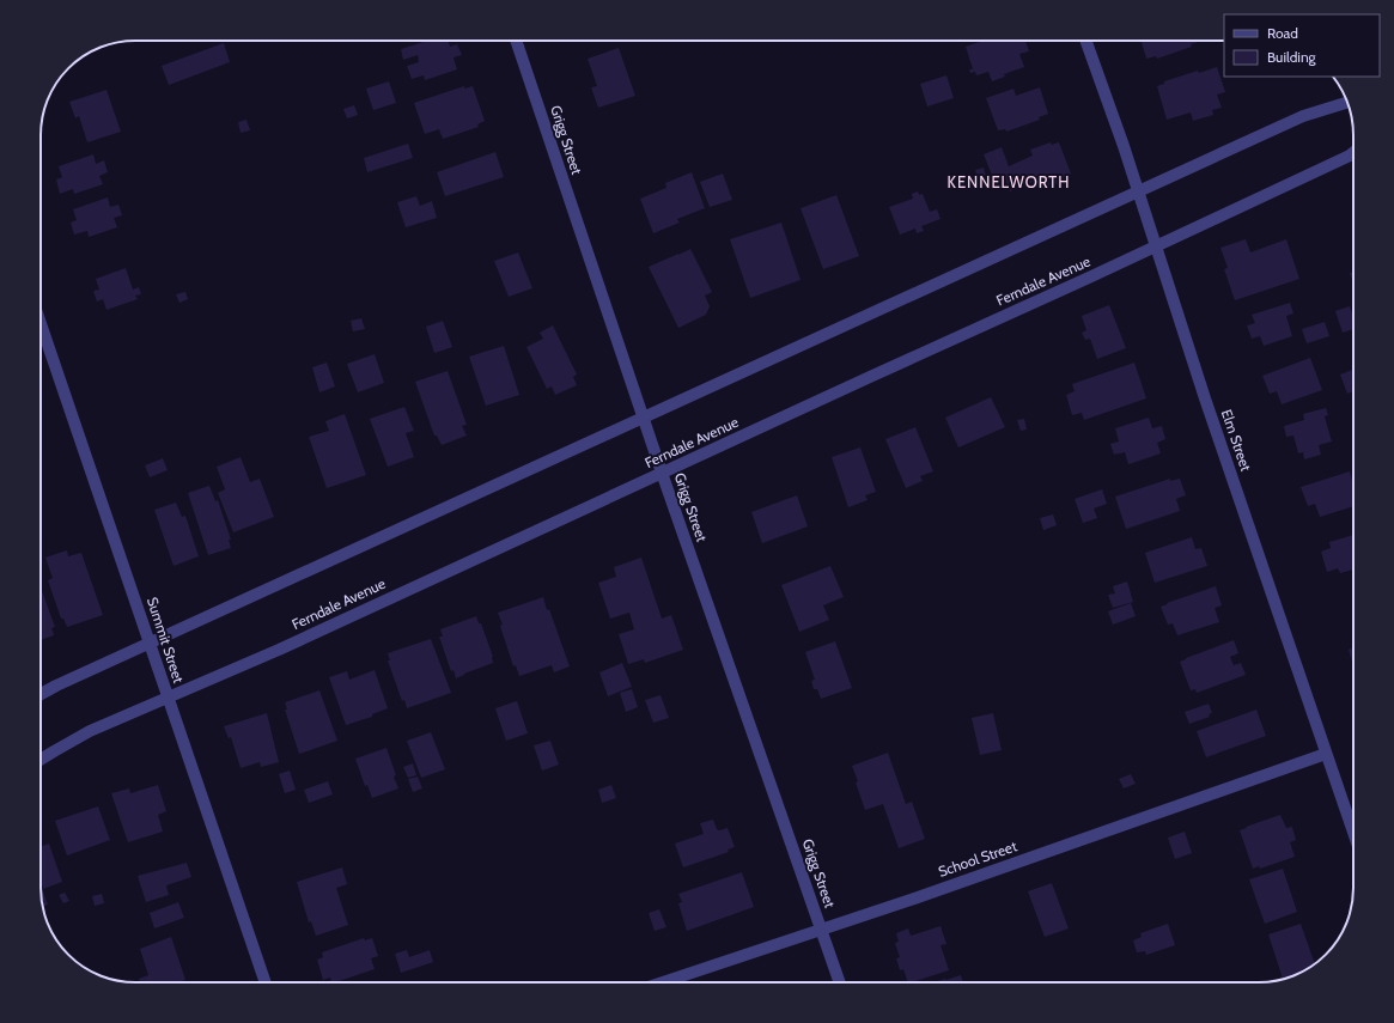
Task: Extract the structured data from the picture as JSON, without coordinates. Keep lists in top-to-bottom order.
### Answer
{
  "streets": {
    "street": [
      "Grigg Street",
      "Ferndale Avenue",
      "Elm Street",
      "Summit Street",
      "School Street"
    ]
  },
  "crossings": [
    ["Grigg Street", "Ferndale Avenue"],
    ["Grigg Street", "School Street"],
    ["Ferndale Avenue", "Elm Street"],
    ["Ferndale Avenue", "Summit Street"],
    ["Elm Street", "School Street"]
  ],
  "districts": ["KENNELWORTH"],
  "legend": ["Road", "Building"]
}
